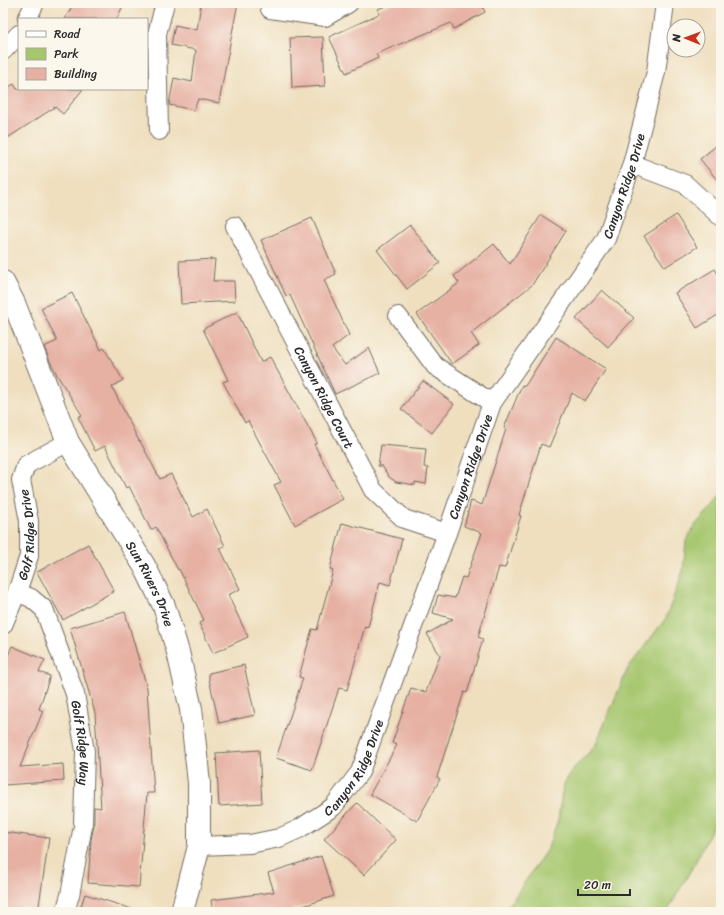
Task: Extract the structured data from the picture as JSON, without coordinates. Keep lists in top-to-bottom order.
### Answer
{
  "streets": {
    "street": [
      "Canyon Ridge Drive",
      "Canyon Ridge Court",
      "Golf Ridge Drive",
      "Sun Rivers Drive",
      "Golf Ridge Way"
    ]
  },
  "crossings": [
    ["Canyon Ridge Drive", "Canyon Ridge Court"],
    ["Canyon Ridge Drive", "Sun Rivers Drive"],
    ["Golf Ridge Drive", "Sun Rivers Drive"],
    ["Golf Ridge Drive", "Golf Ridge Way"]
  ],
  "legend": ["Road", "Park", "Building"],
  "scale_bar": "20 m",
  "north": "left"
}
